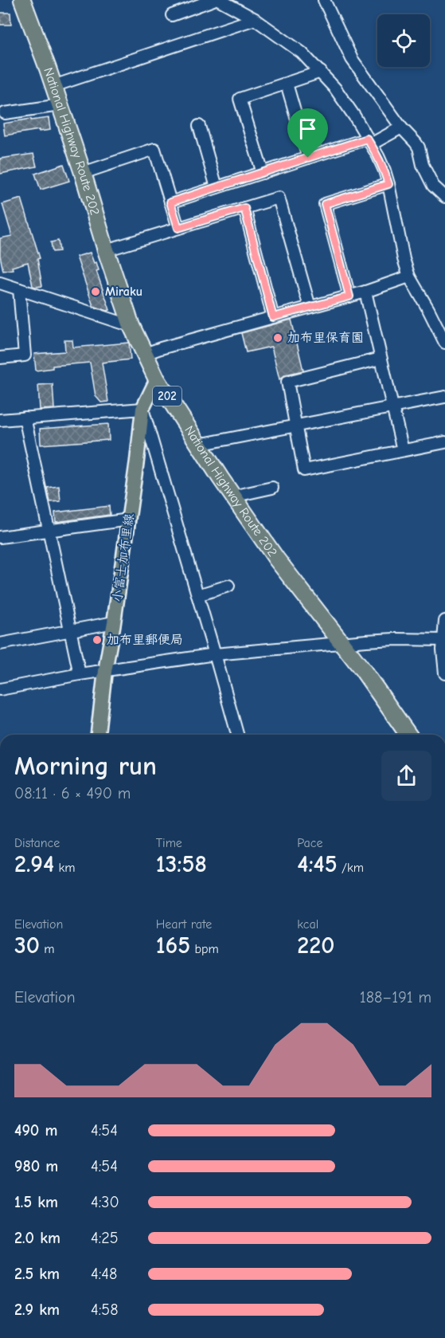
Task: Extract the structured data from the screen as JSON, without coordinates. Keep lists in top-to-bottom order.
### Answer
{
  "streets": {
    "highway": ["National Highway Route 202", "202"],
    "main road": ["小富士加布里線"]
  },
  "crossings": [
    ["National Highway Route 202", "小富士加布里線"]
  ],
  "places": ["Miraku", "加布里保育園", "加布里郵便局"],
  "page": {
    "heading": ["Morning run", "08:11 · 6 × 490 m"],
    "stats": [
      ["Distance", "2.94 km"],
      ["Time", "13:58"],
      ["Pace", "4:45 /km"],
      ["Elevation", "30 m"],
      ["Heart rate", "165 bpm"],
      ["kcal", "220"]
    ],
    "chart": ["Elevation", "188–191 m"],
    "list": [
      {
        "name": "490 m",
        "note": "4:54"
      },
      {
        "name": "980 m",
        "note": "4:54"
      },
      {
        "name": "1.5 km",
        "note": "4:30"
      },
      {
        "name": "2.0 km",
        "note": "4:25"
      },
      {
        "name": "2.5 km",
        "note": "4:48"
      },
      {
        "name": "2.9 km",
        "note": "4:58"
      }
    ]
  }
}
